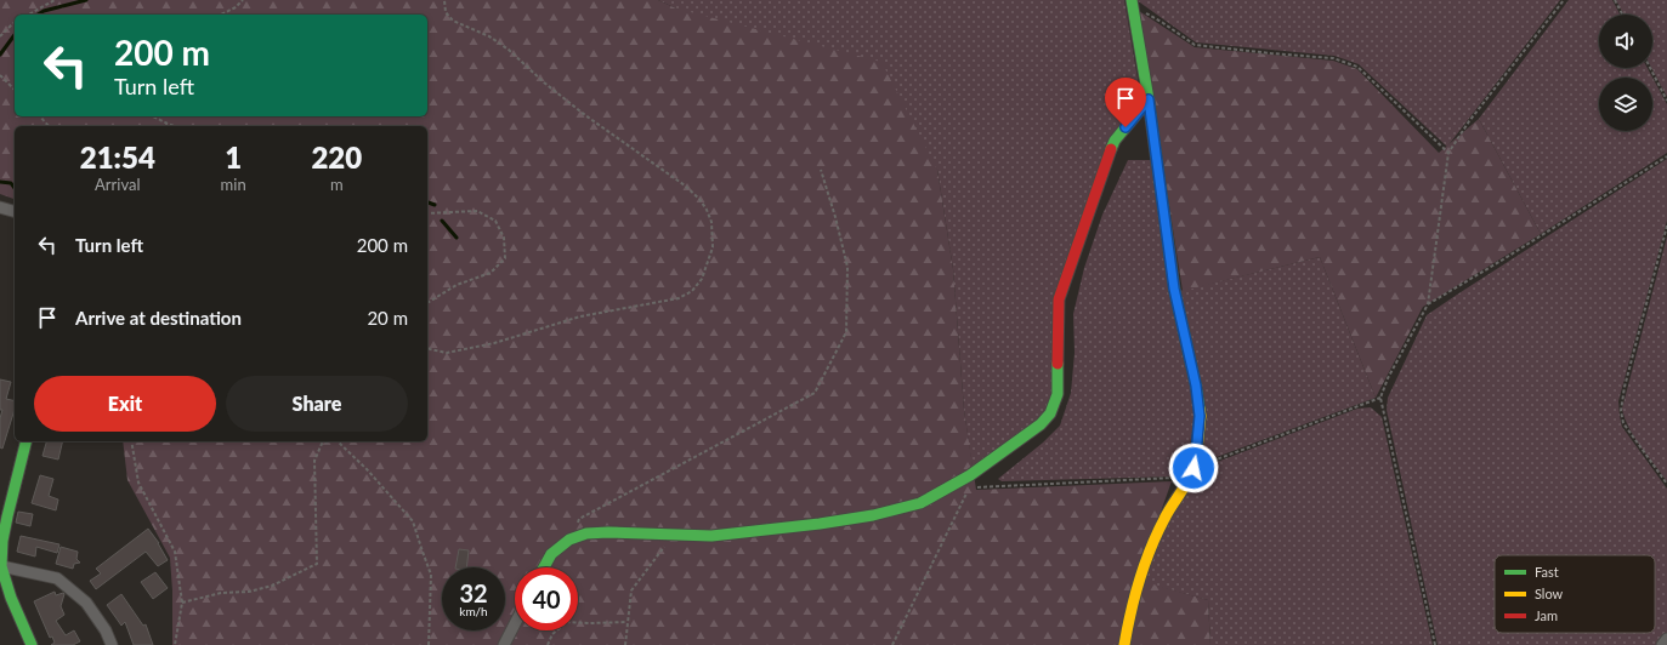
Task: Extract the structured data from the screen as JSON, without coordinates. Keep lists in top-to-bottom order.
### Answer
{
  "legend": ["Fast", "Slow", "Jam"],
  "page": {
    "turn": ["200 m", "Turn left"],
    "eta": [
      "21:54",
      "Arrival",
      "1",
      "min",
      "220",
      "m"
    ],
    "list": [
      {
        "name": "Turn left",
        "value": "200 m"
      },
      {
        "name": "Arrive at destination",
        "value": "20 m"
      }
    ],
    "buttons": ["Exit", "Share"],
    "speed": "32 km/h",
    "limit": "40"
  }
}
